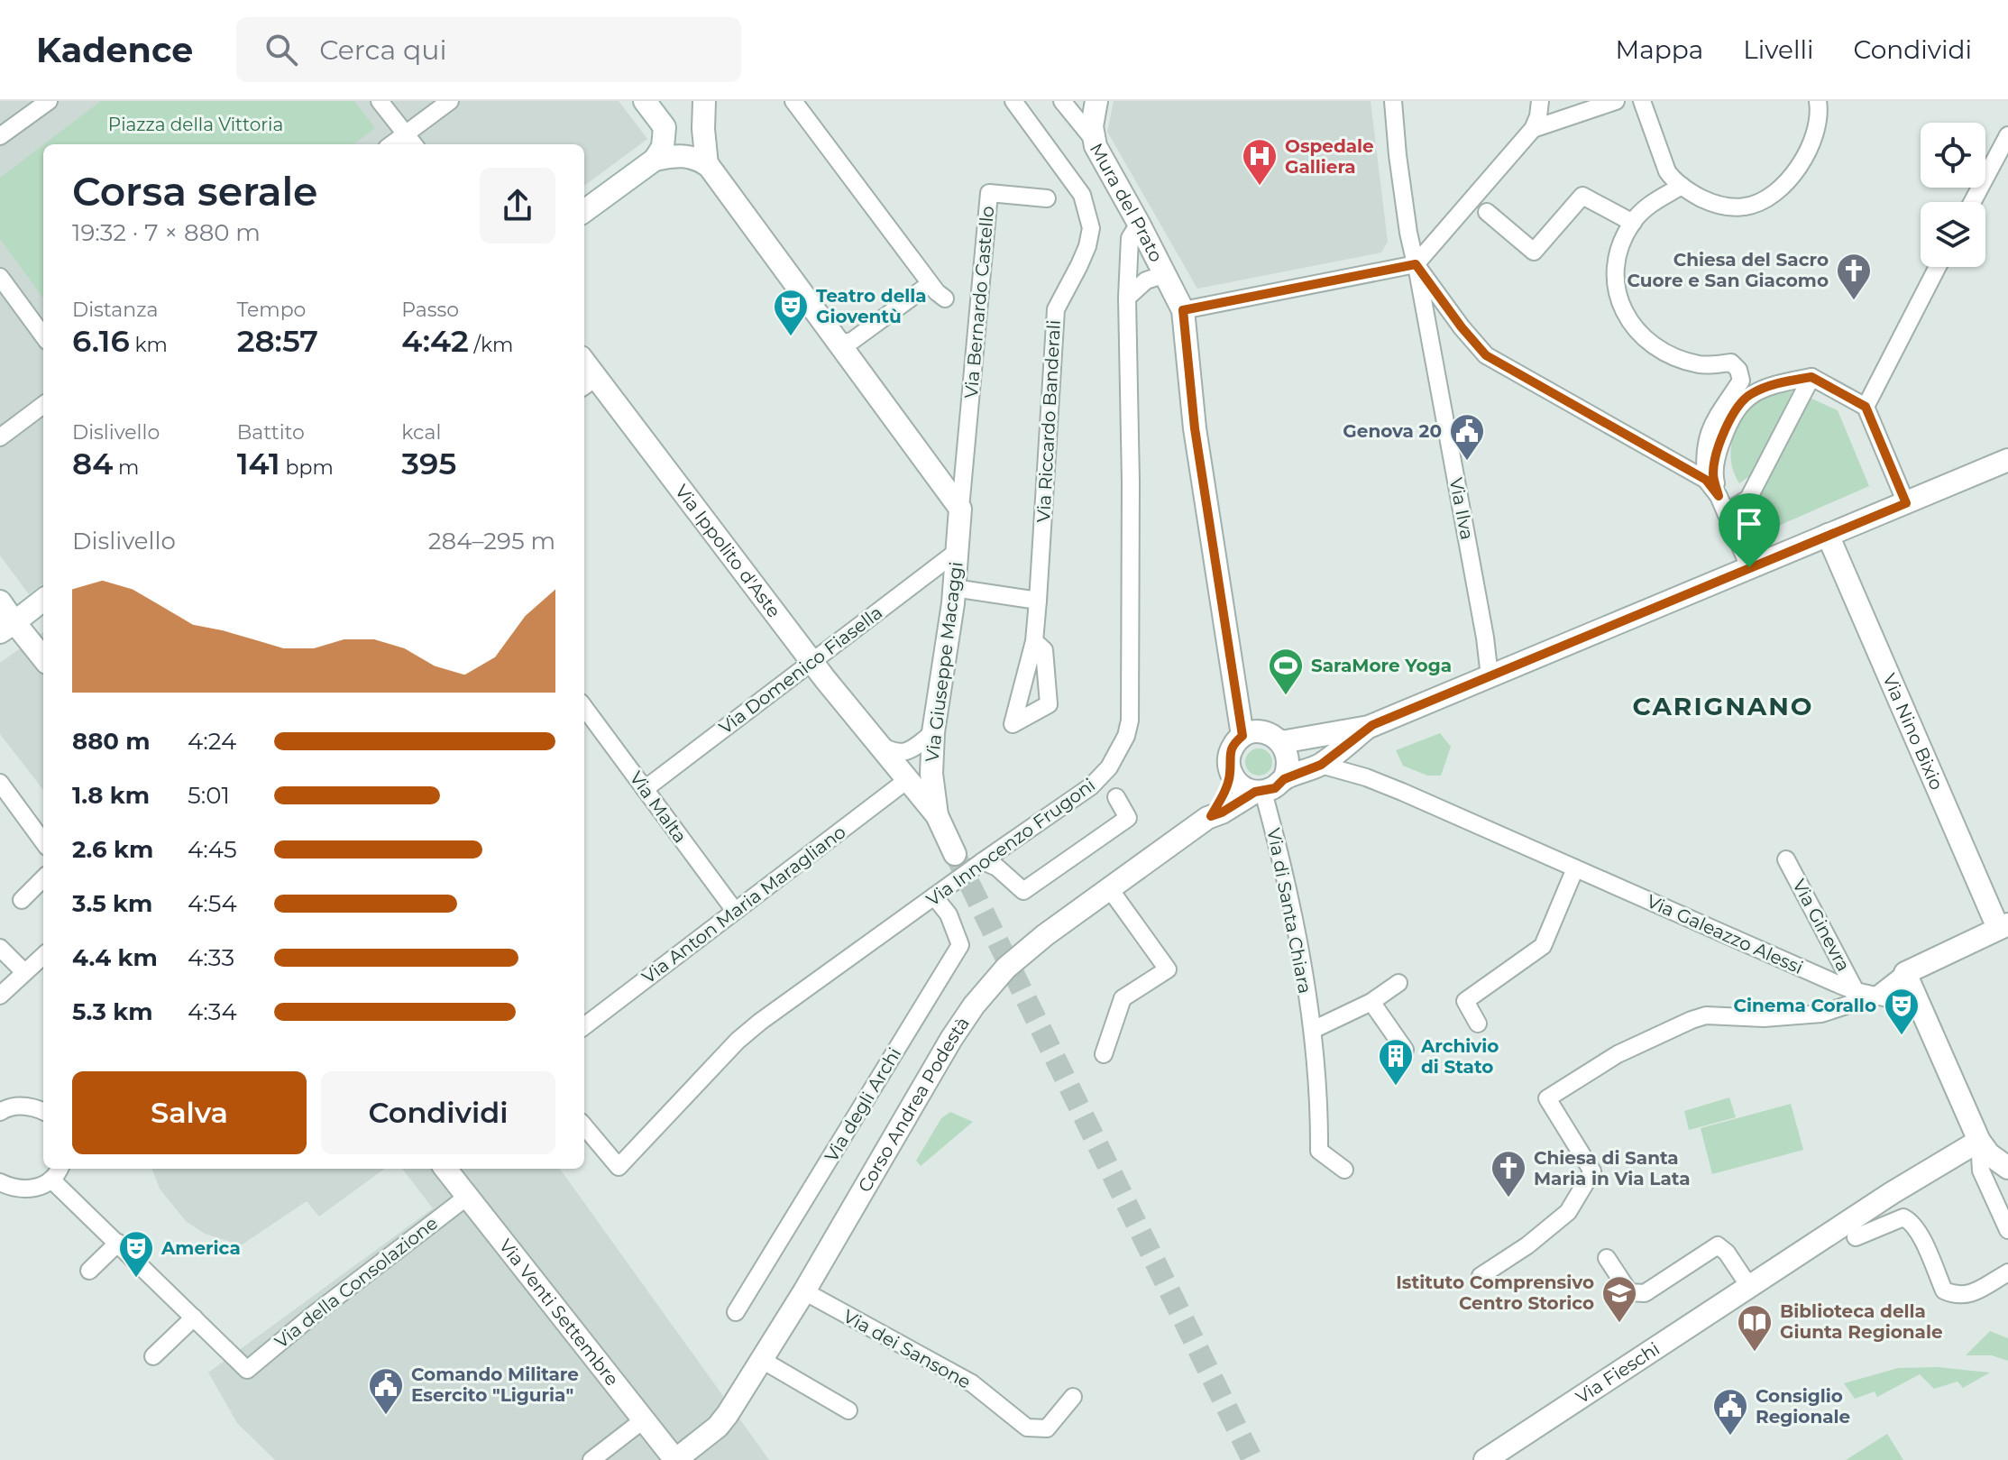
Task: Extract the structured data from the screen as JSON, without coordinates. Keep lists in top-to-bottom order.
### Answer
{
  "streets": {
    "street": [
      "Mura del Prato",
      "Via Bernardo Castello",
      "Via Riccardo Banderali",
      "Via Ilva",
      "Via Ippolito d'Aste",
      "Via Giuseppe Macaggi",
      "Via Domenico Fiasella",
      "Via Nino Bixio",
      "Via Malta",
      "Via Innocenzo Frugoni",
      "Via Anton Maria Maragliano",
      "Via di Santa Chiara",
      "Via Ginevra",
      "Via Galeazzo Alessi",
      "Via degli Archi",
      "Corso Andrea Podestà",
      "Via della Consolazione",
      "Via Venti Settembre",
      "Via dei Sansone",
      "Via Fieschi"
    ]
  },
  "crossings": [
    ["Mura del Prato", "Via Innocenzo Frugoni"],
    ["Mura del Prato", "Via di Santa Chiara"],
    ["Mura del Prato", "Corso Andrea Podestà"],
    ["Via Bernardo Castello", "Via Giuseppe Macaggi"],
    ["Via Ippolito d'Aste", "Via Giuseppe Macaggi"],
    ["Via Ippolito d'Aste", "Via Domenico Fiasella"],
    ["Via Ippolito d'Aste", "Via Anton Maria Maragliano"],
    ["Via Giuseppe Macaggi", "Via Domenico Fiasella"],
    ["Via Domenico Fiasella", "Via Malta"],
    ["Via Malta", "Via Anton Maria Maragliano"],
    ["Via Innocenzo Frugoni", "Via degli Archi"],
    ["Via di Santa Chiara", "Corso Andrea Podestà"],
    ["Via Ginevra", "Via Galeazzo Alessi"],
    ["Corso Andrea Podestà", "Via Venti Settembre"],
    ["Corso Andrea Podestà", "Via dei Sansone"],
    ["Via della Consolazione", "Via Venti Settembre"]
  ],
  "districts": ["CARIGNANO"],
  "parks": ["Piazza della Vittoria"],
  "places": {
    "hospital": ["Ospedale Galliera"],
    "church": ["Chiesa del Sacro Cuore e San Giacomo", "Chiesa di Santa Maria in Via Lata"],
    "theatre": ["Teatro della Gioventù", "Cinema Corallo", "America"],
    "public building": ["Genova 20", "Comando Militare Esercito \"Liguria\"", "Consiglio Regionale"],
    "sports": ["SaraMore Yoga"],
    "building": ["Archivio di Stato"],
    "school or university": ["Istituto Comprensivo Centro Storico"],
    "library": ["Biblioteca della Giunta Regionale"]
  },
  "page": {
    "header": "Kadence",
    "search": "Cerca qui",
    "nav": ["Mappa", "Livelli", "Condividi"],
    "heading": ["Corsa serale", "19:32 · 7 × 880 m"],
    "stats": [
      ["Distanza", "6.16 km"],
      ["Tempo", "28:57"],
      ["Passo", "4:42 /km"],
      ["Dislivello", "84 m"],
      ["Battito", "141 bpm"],
      ["kcal", "395"]
    ],
    "chart": ["Dislivello", "284–295 m"],
    "list": [
      {
        "name": "880 m",
        "note": "4:24"
      },
      {
        "name": "1.8 km",
        "note": "5:01"
      },
      {
        "name": "2.6 km",
        "note": "4:45"
      },
      {
        "name": "3.5 km",
        "note": "4:54"
      },
      {
        "name": "4.4 km",
        "note": "4:33"
      },
      {
        "name": "5.3 km",
        "note": "4:34"
      }
    ],
    "buttons": ["Salva", "Condividi"]
  }
}
